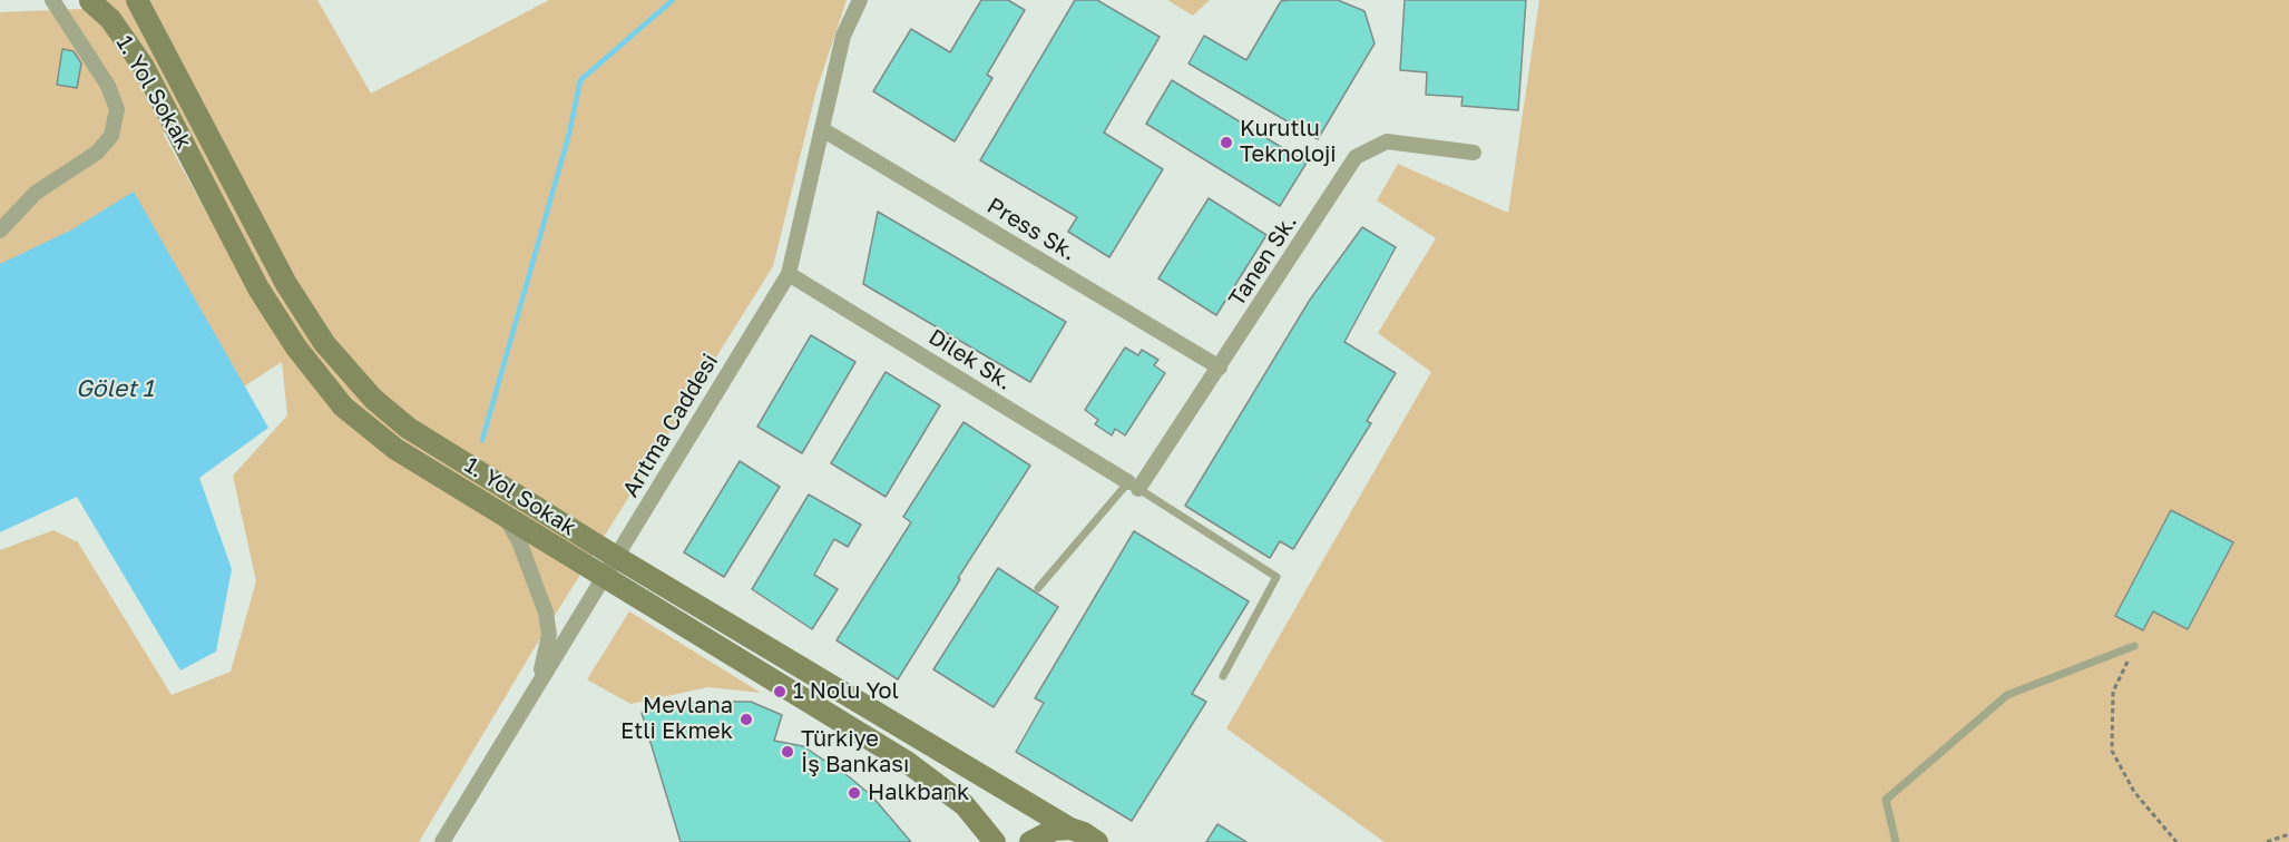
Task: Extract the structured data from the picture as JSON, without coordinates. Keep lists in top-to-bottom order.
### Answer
{
  "streets": {
    "main road": ["1. Yol Sokak"],
    "street": [
      "Press Sk.",
      "Tanen Sk.",
      "Dilek Sk.",
      "Arıtma Caddesi"
    ]
  },
  "crossings": [
    ["1. Yol Sokak", "Arıtma Caddesi"],
    ["Press Sk.", "Tanen Sk."],
    ["Press Sk.", "Arıtma Caddesi"],
    ["Tanen Sk.", "Dilek Sk."],
    ["Dilek Sk.", "Arıtma Caddesi"]
  ],
  "water": ["Gölet 1"],
  "places": [
    "Kurutlu Teknoloji",
    "1 Nolu Yol",
    "Mevlana Etli Ekmek",
    "Türkiye İş Bankası",
    "Halkbank"
  ]
}
